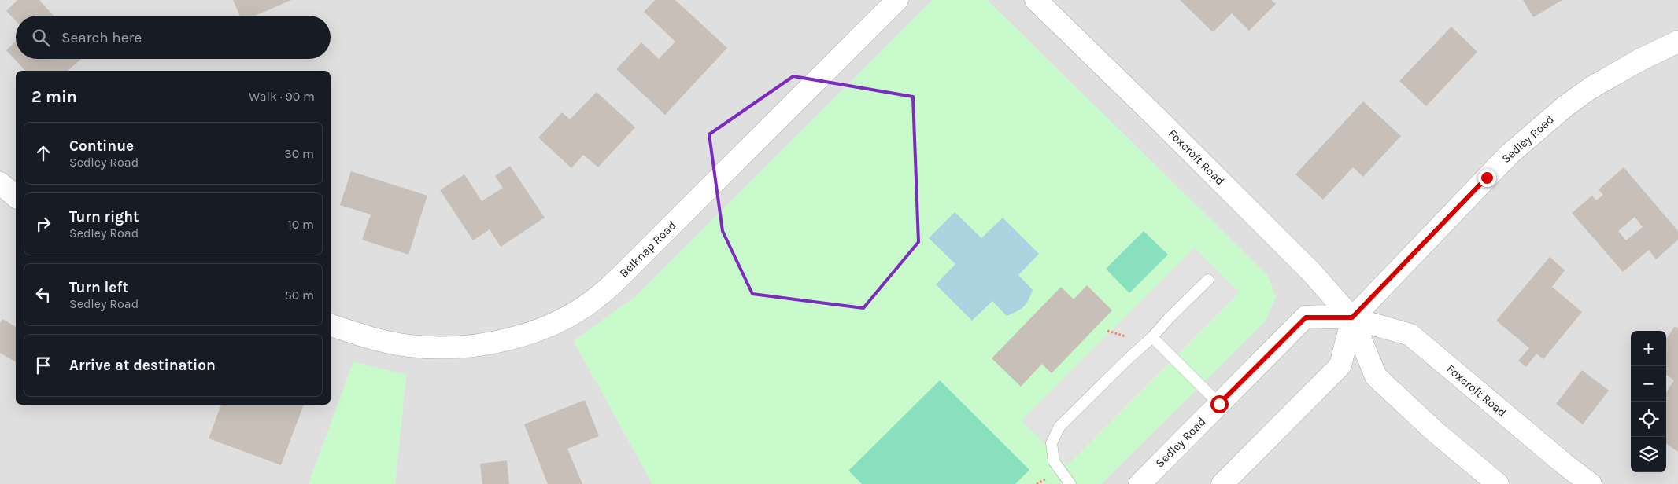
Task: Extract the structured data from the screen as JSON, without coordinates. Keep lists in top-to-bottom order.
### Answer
{
  "streets": {
    "street": ["Sedley Road", "Foxcroft Road", "Belknap Road"]
  },
  "crossings": [
    ["Sedley Road", "Foxcroft Road"]
  ],
  "page": {
    "search": "Search here",
    "heading": ["2 min", "Walk · 90 m"],
    "list": [
      ["Continue", "Sedley Road", "30 m"],
      ["Turn right", "Sedley Road", "10 m"],
      ["Turn left", "Sedley Road", "50 m"],
      "Arrive at destination"
    ],
    "map_buttons": ["+", "−"]
  }
}
